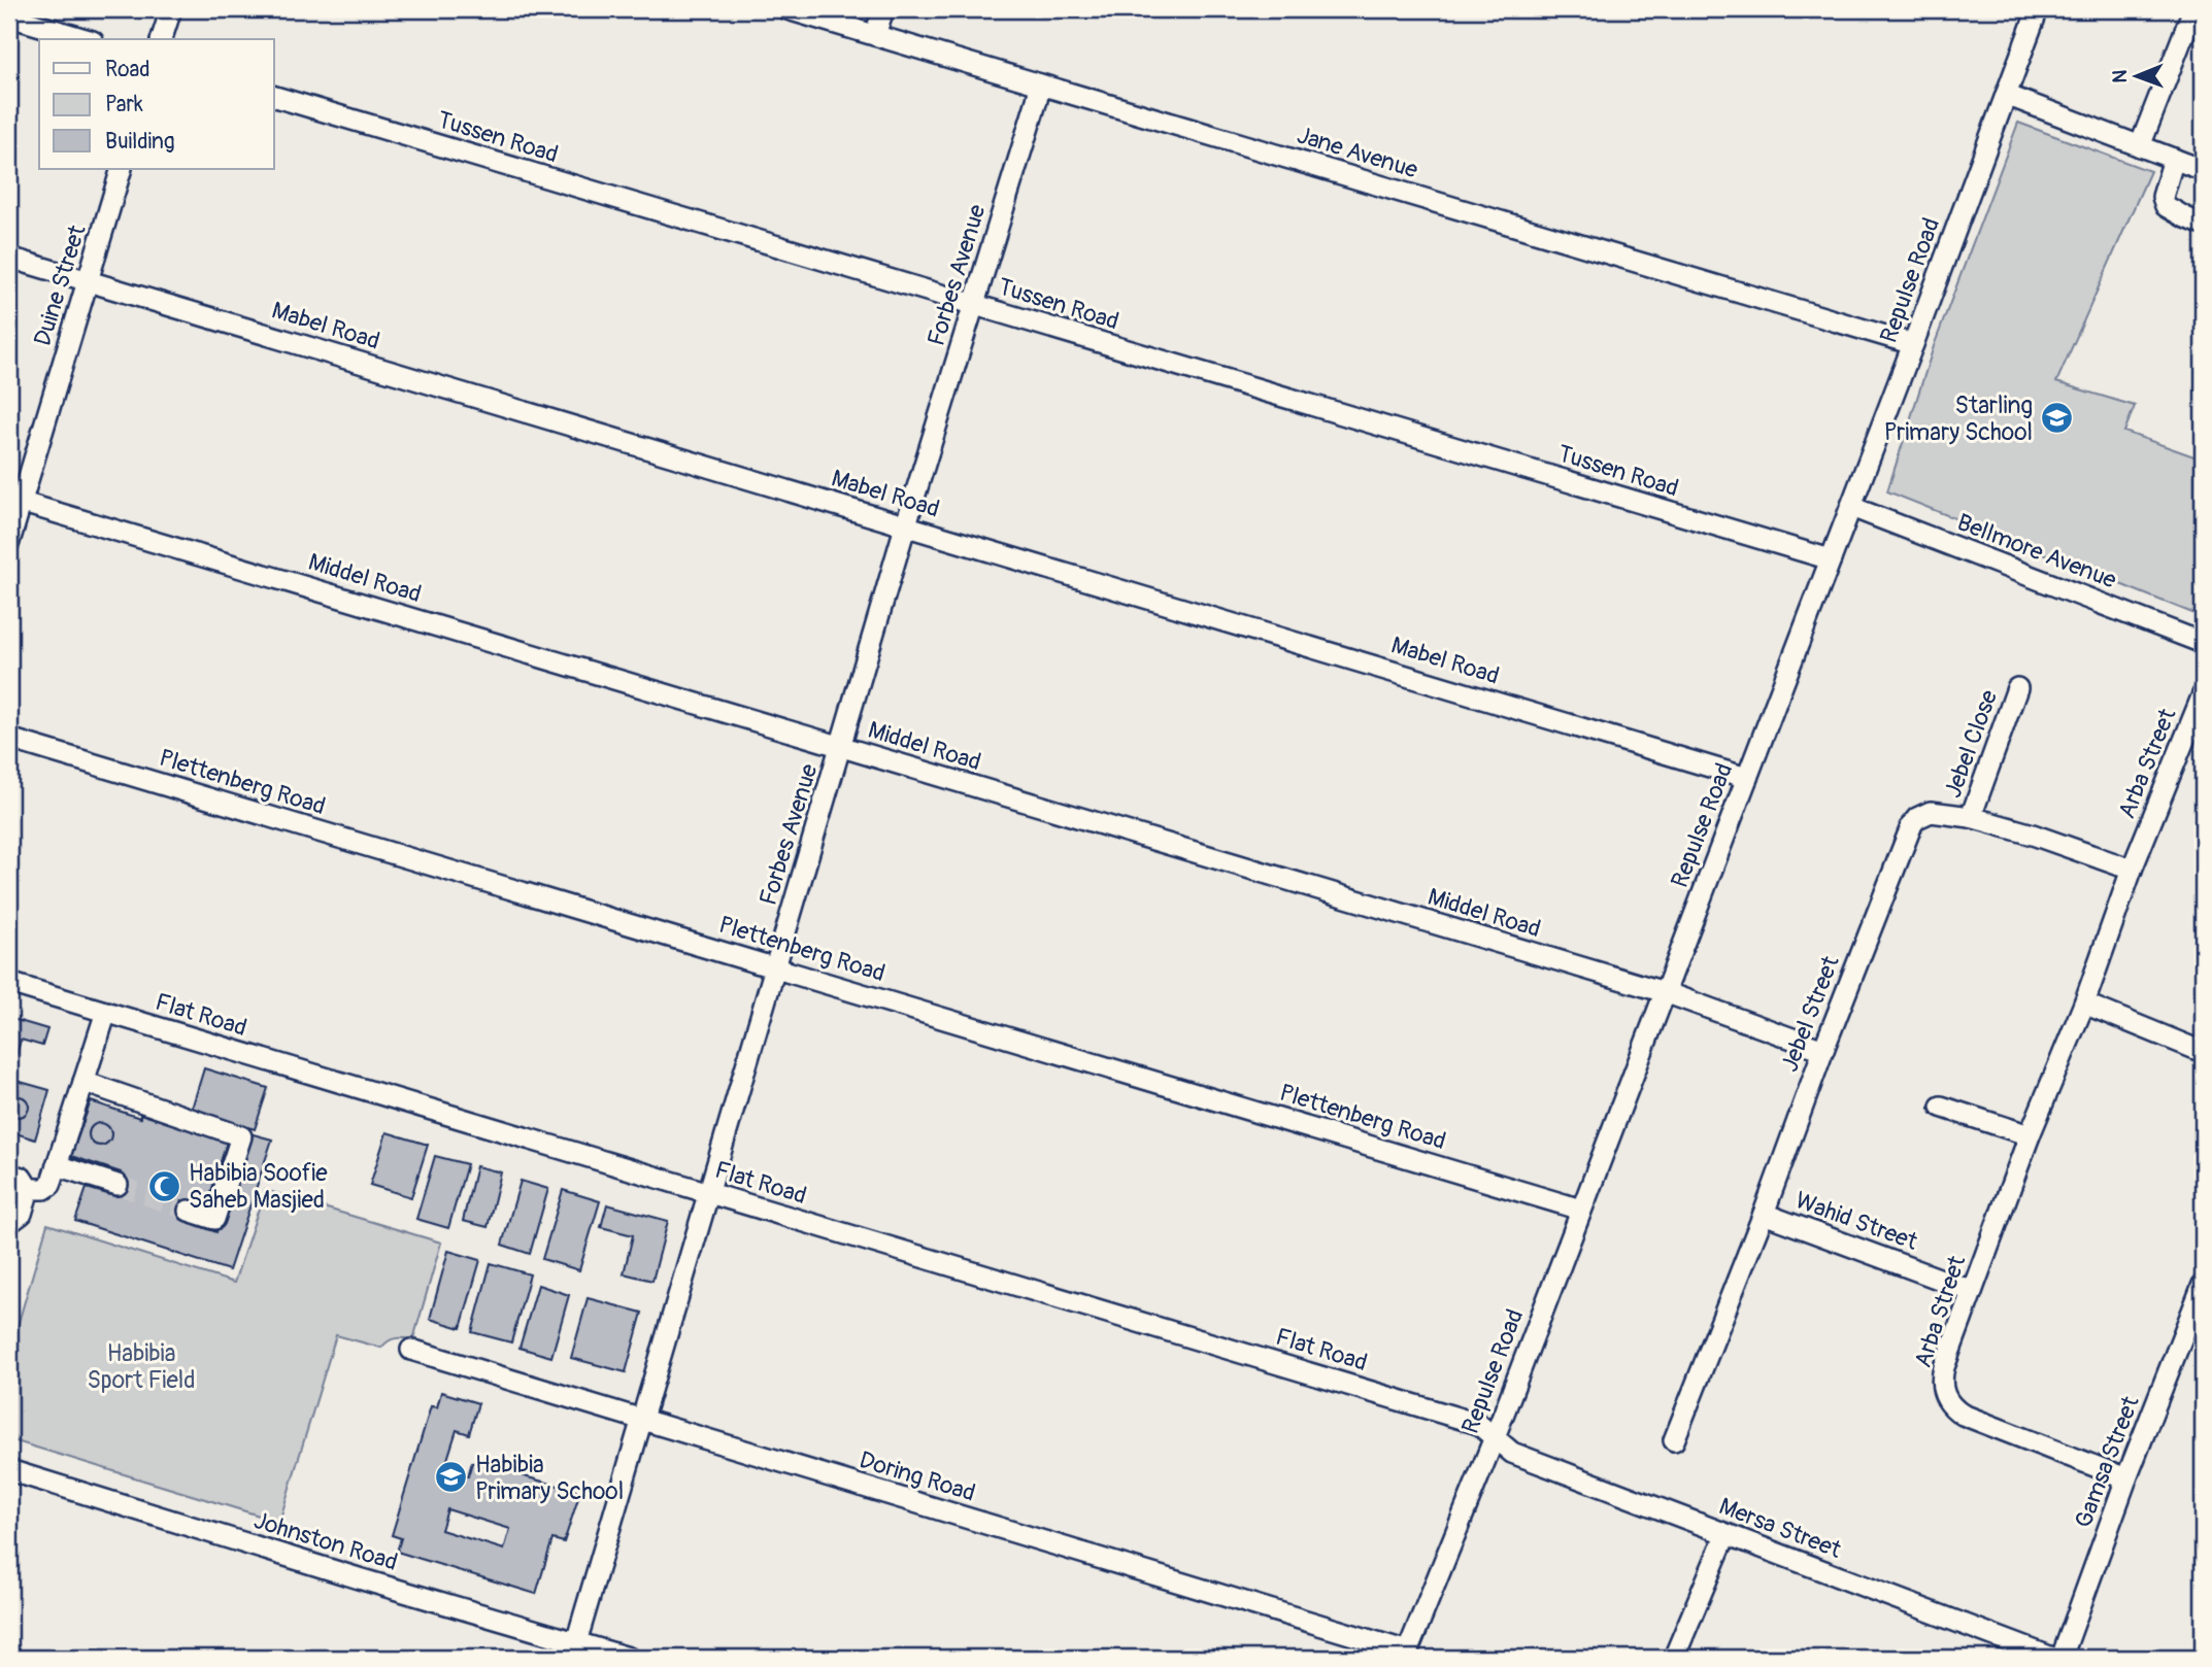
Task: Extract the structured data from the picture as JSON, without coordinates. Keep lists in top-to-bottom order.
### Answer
{
  "streets": {
    "street": [
      "Tussen Road",
      "Jane Avenue",
      "Forbes Avenue",
      "Repulse Road",
      "Duine Street",
      "Mabel Road",
      "Bellmore Avenue",
      "Middel Road",
      "Jebel Close",
      "Arba Street",
      "Plettenberg Road",
      "Jebel Street",
      "Flat Road",
      "Wahid Street",
      "Gamsa Street",
      "Doring Road",
      "Mersa Street",
      "Johnston Road"
    ]
  },
  "crossings": [
    ["Tussen Road", "Forbes Avenue"],
    ["Tussen Road", "Repulse Road"],
    ["Jane Avenue", "Forbes Avenue"],
    ["Jane Avenue", "Repulse Road"],
    ["Forbes Avenue", "Mabel Road"],
    ["Forbes Avenue", "Middel Road"],
    ["Forbes Avenue", "Plettenberg Road"],
    ["Forbes Avenue", "Flat Road"],
    ["Forbes Avenue", "Doring Road"],
    ["Forbes Avenue", "Johnston Road"],
    ["Repulse Road", "Mabel Road"],
    ["Repulse Road", "Bellmore Avenue"],
    ["Repulse Road", "Middel Road"],
    ["Repulse Road", "Plettenberg Road"],
    ["Repulse Road", "Flat Road"],
    ["Repulse Road", "Doring Road"],
    ["Repulse Road", "Mersa Street"],
    ["Duine Street", "Mabel Road"],
    ["Duine Street", "Middel Road"],
    ["Middel Road", "Jebel Street"],
    ["Jebel Close", "Jebel Street"],
    ["Arba Street", "Jebel Street"],
    ["Arba Street", "Wahid Street"],
    ["Arba Street", "Gamsa Street"],
    ["Jebel Street", "Wahid Street"],
    ["Flat Road", "Mersa Street"]
  ],
  "parks": ["Habibia Sport Field"],
  "places": {
    "school or university": ["Starling Primary School", "Habibia Primary School"],
    "mosque": ["Habibia Soofie Saheb Masjied"]
  },
  "legend": ["Road", "Park", "Building"],
  "north": "left"
}
